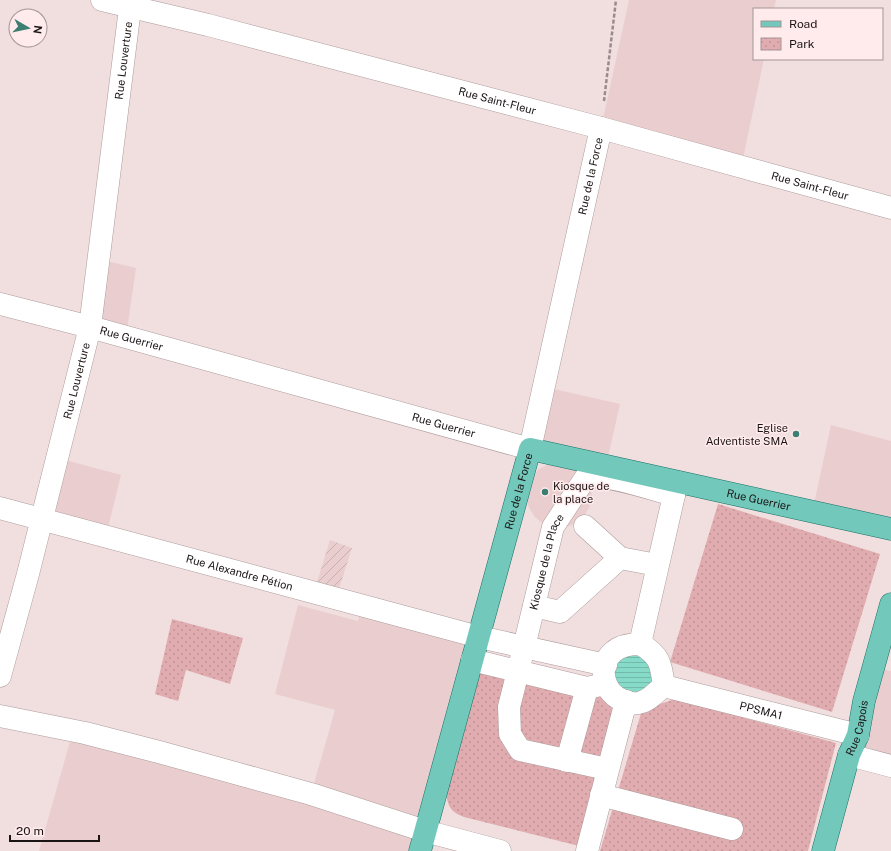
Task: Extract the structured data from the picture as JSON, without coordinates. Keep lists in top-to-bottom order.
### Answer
{
  "streets": {
    "main road": ["Rue de la Force", "Rue Guerrier", "Rue Capois"],
    "street": [
      "Rue Louverture",
      "Rue Saint-Fleur",
      "Kiosque de la Place",
      "Rue Alexandre Pétion",
      "PPSMA1"
    ]
  },
  "crossings": [
    ["Rue Louverture", "Rue Saint-Fleur"],
    ["Rue Louverture", "Rue Guerrier"],
    ["Rue Louverture", "Rue Alexandre Pétion"],
    ["Rue Saint-Fleur", "Rue de la Force"],
    ["Rue de la Force", "Rue Guerrier"],
    ["Rue de la Force", "Rue Alexandre Pétion"],
    ["Rue Guerrier", "Kiosque de la Place"],
    ["PPSMA1", "Rue Capois"]
  ],
  "places": ["Eglise Adventiste SMA", "Kiosque de la place"],
  "legend": ["Road", "Park"],
  "scale_bar": "20 m",
  "north": "right"
}
